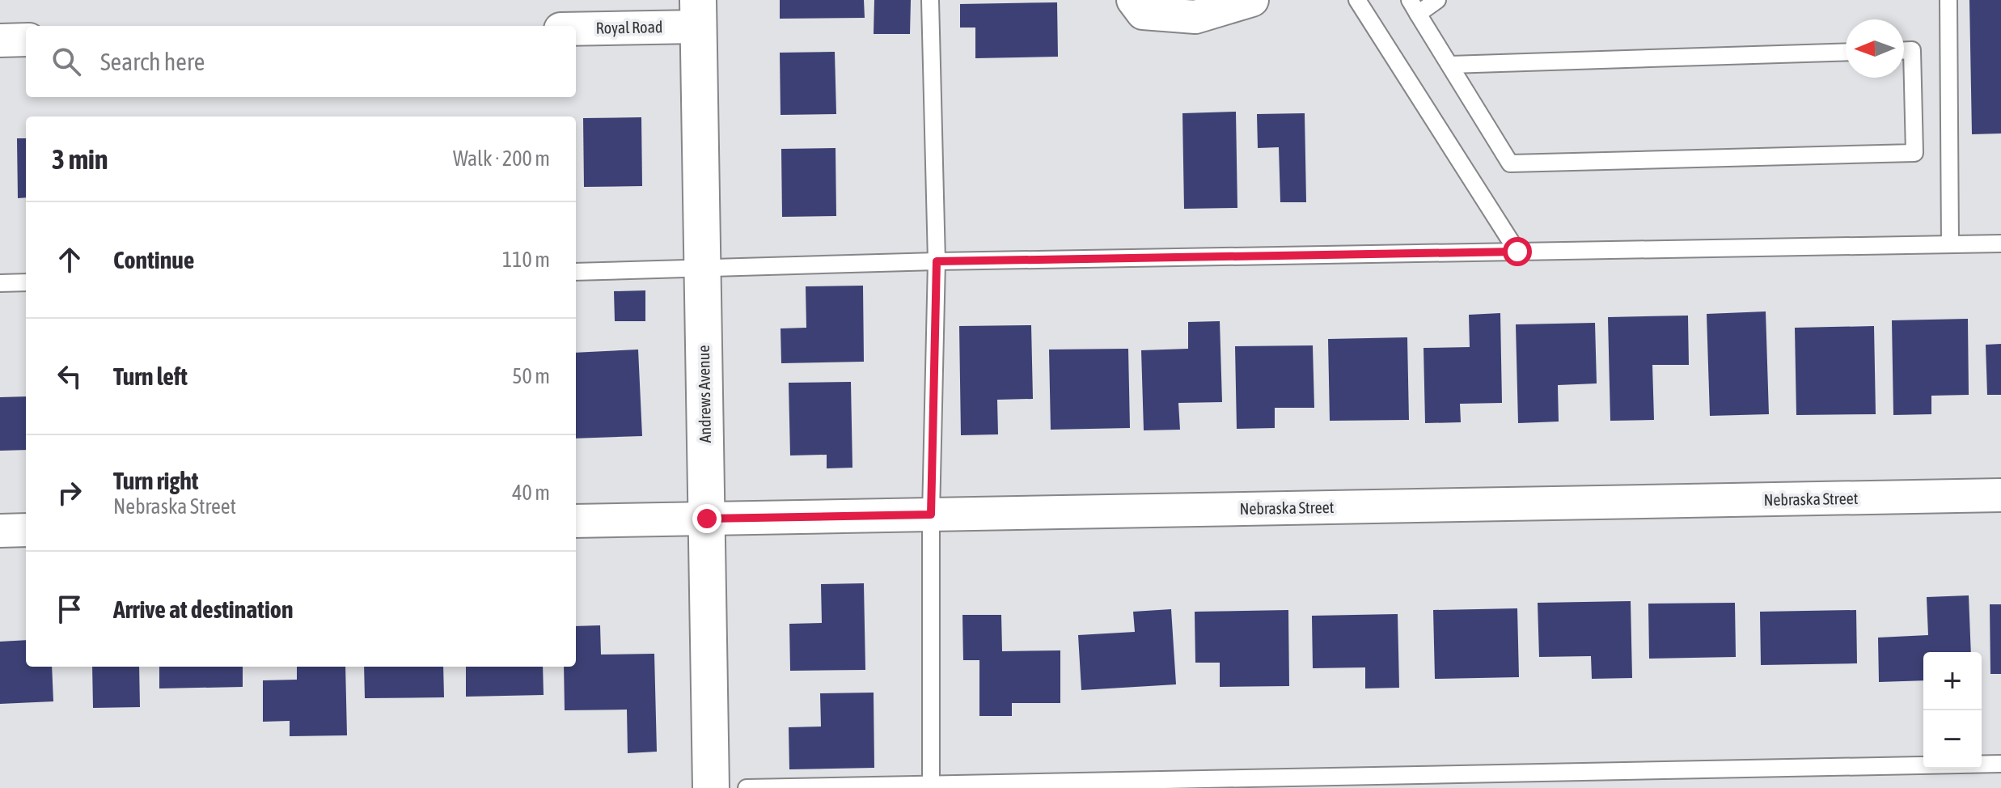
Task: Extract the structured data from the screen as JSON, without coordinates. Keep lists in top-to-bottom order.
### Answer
{
  "streets": {
    "street": ["Royal Road", "Andrews Avenue", "Nebraska Street"]
  },
  "crossings": [
    ["Royal Road", "Andrews Avenue"],
    ["Andrews Avenue", "Nebraska Street"]
  ],
  "north": "left",
  "page": {
    "search": "Search here",
    "heading": ["3 min", "Walk · 200 m"],
    "list": [
      ["Continue", "110 m"],
      ["Turn left", "50 m"],
      ["Turn right", "Nebraska Street", "40 m"],
      "Arrive at destination"
    ],
    "map_buttons": ["+", "−"]
  }
}
